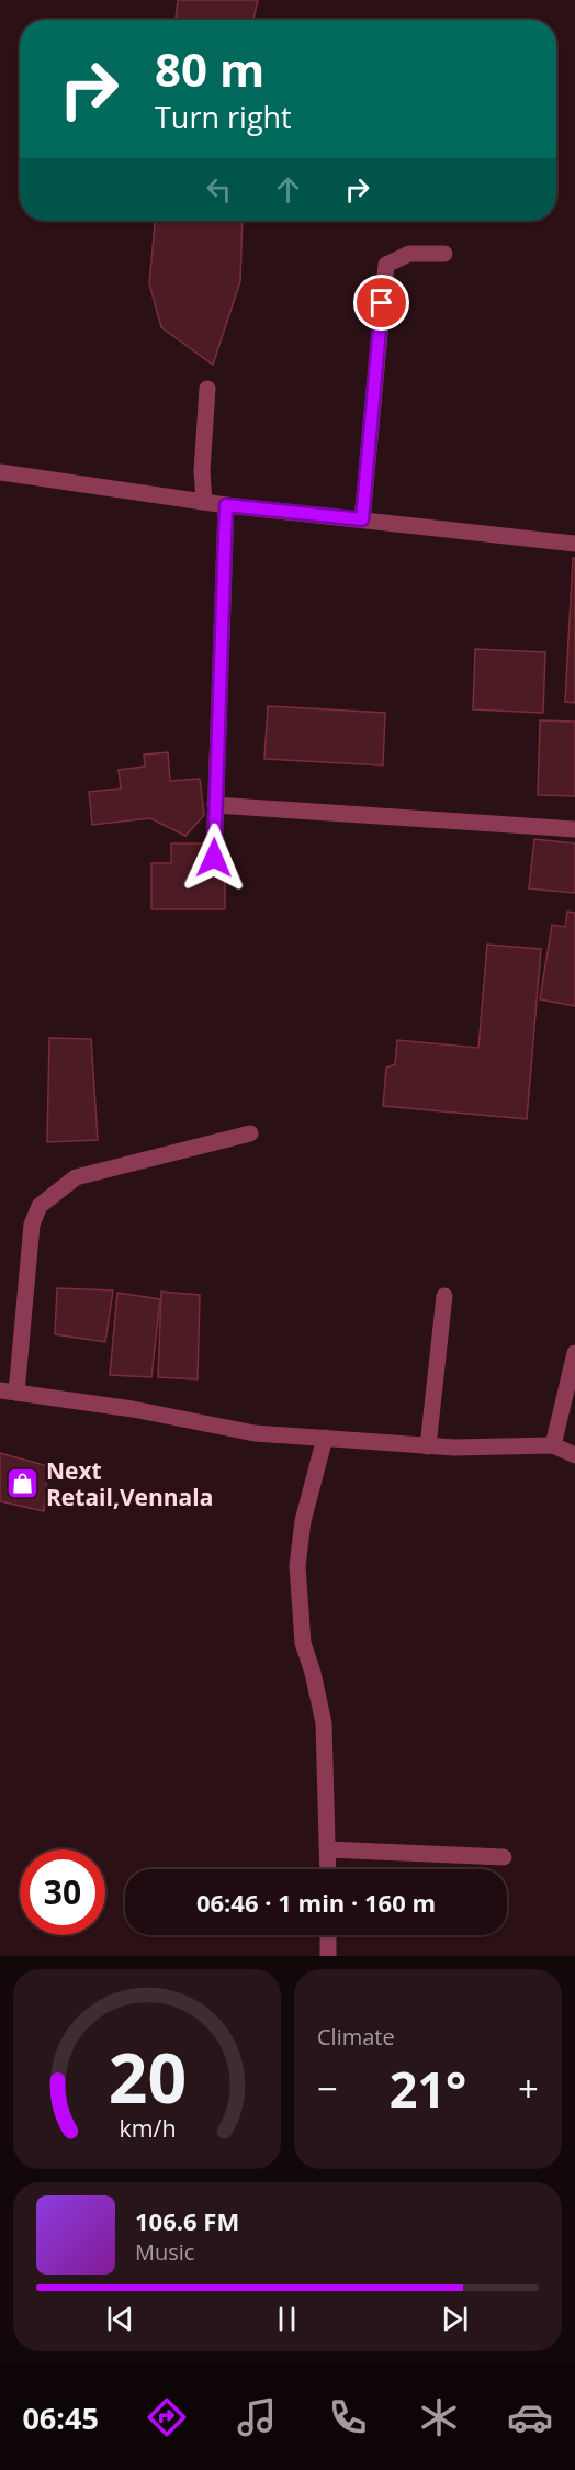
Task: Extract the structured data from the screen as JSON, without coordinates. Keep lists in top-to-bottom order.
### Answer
{
  "places": {
    "shop": ["Next Retail,Vennala"]
  },
  "page": {
    "turn": ["80 m", "Turn right"],
    "limit": "30",
    "trip": "06:46 · 1 min · 160 m",
    "tile": "Climate",
    "heat": ["−", "21°", "+"],
    "song": ["106.6 FM", "Music"],
    "tabs": "06:45",
    "gauge": ["20", "km/h"]
  }
}
